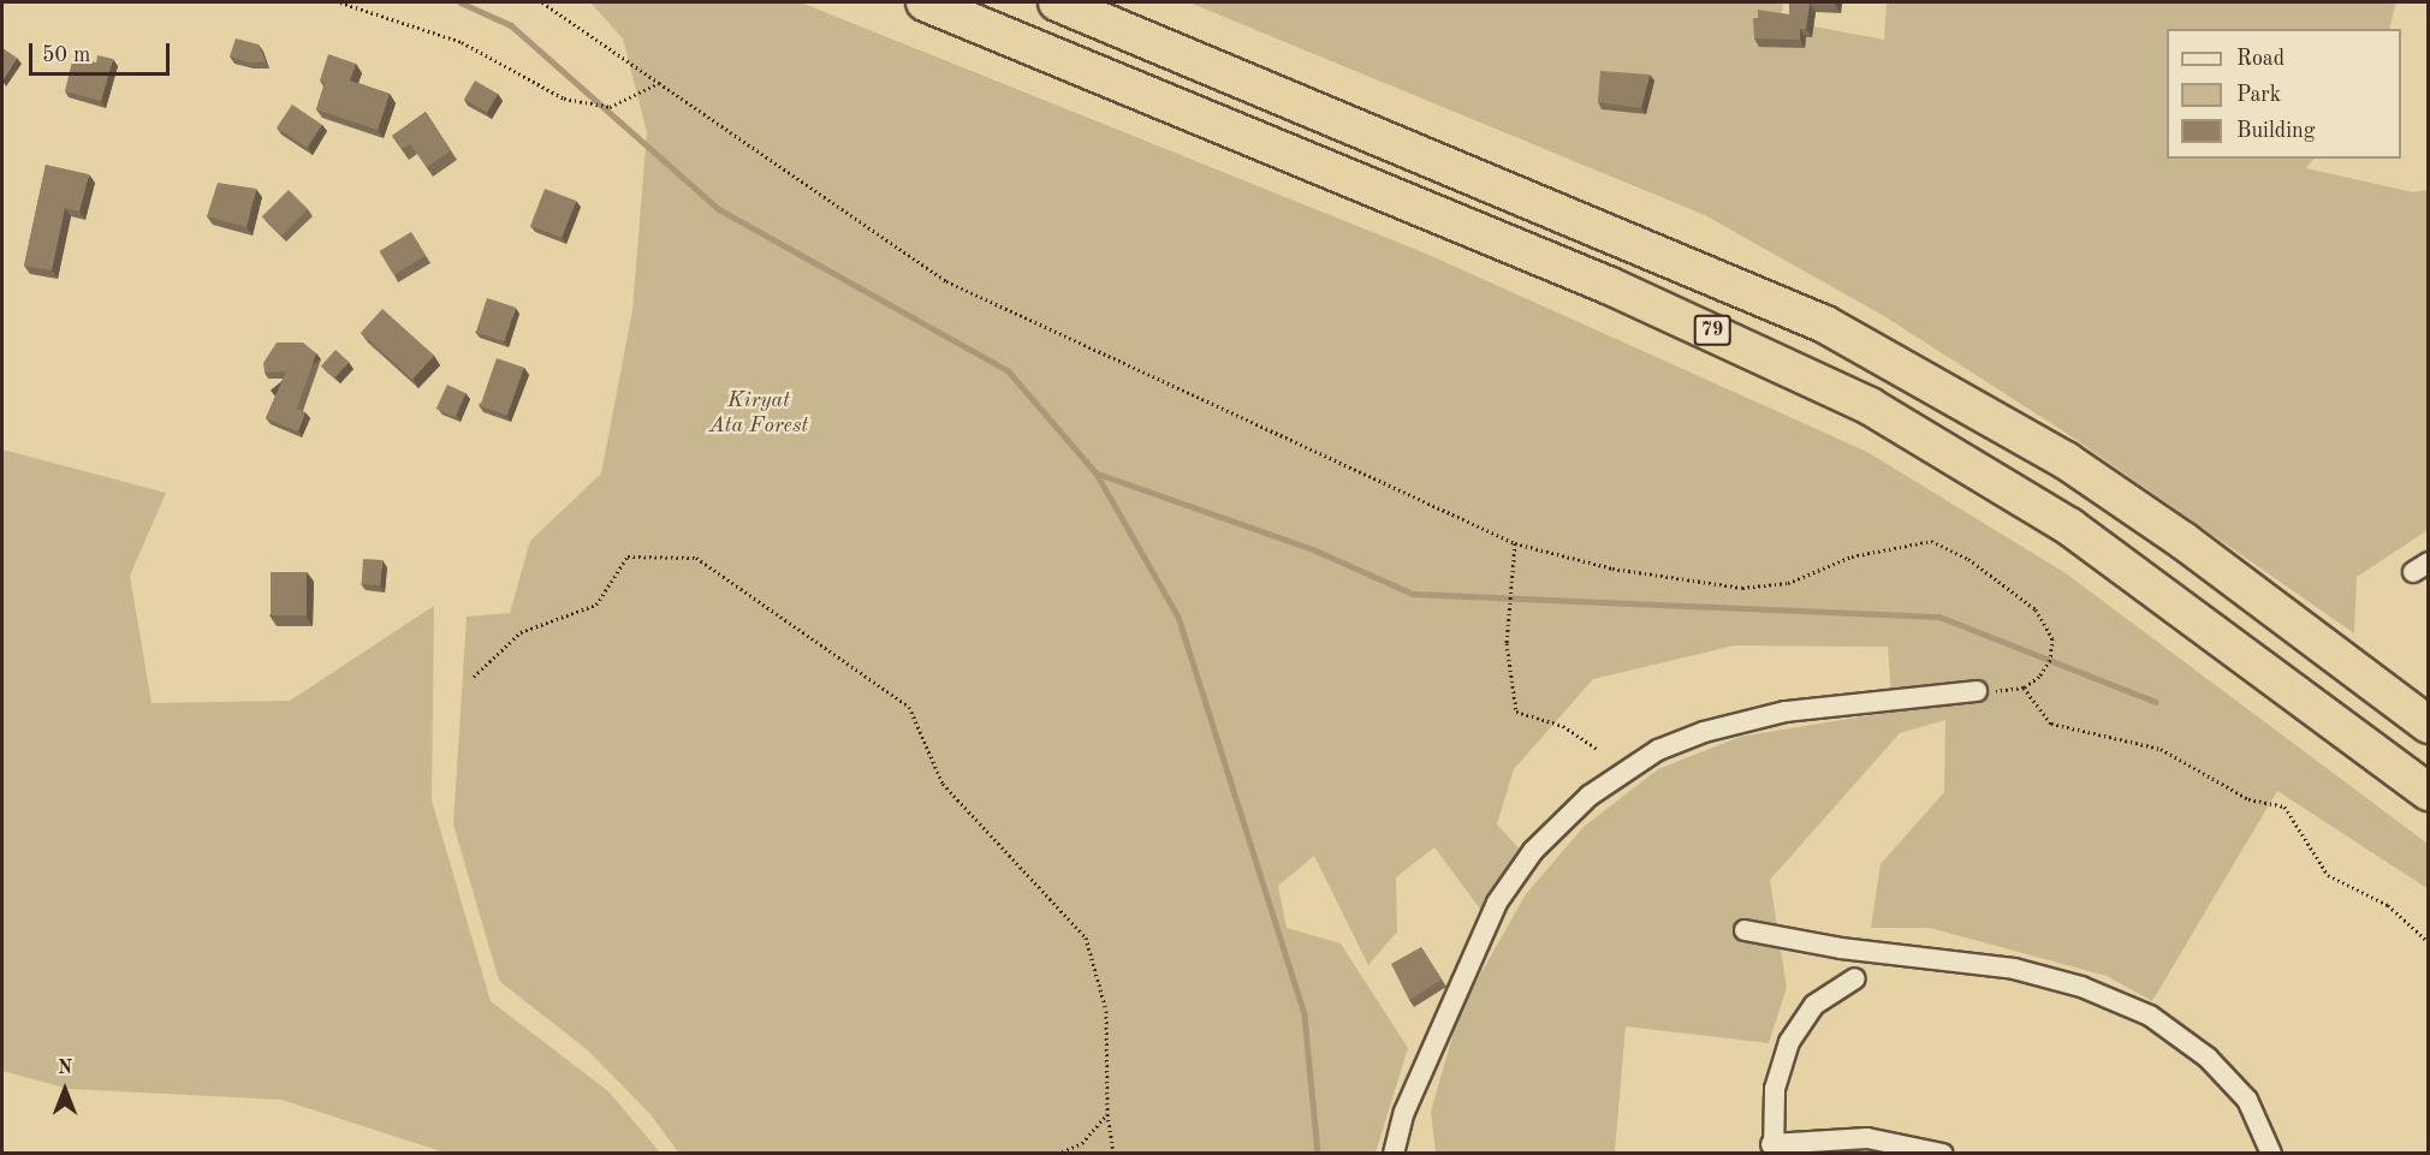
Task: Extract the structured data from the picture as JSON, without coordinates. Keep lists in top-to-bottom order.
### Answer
{
  "streets": {
    "highway": ["79"]
  },
  "parks": ["Kiryat Ata Forest"],
  "legend": ["Road", "Park", "Building"],
  "scale_bar": "50 m",
  "north": "top"
}
